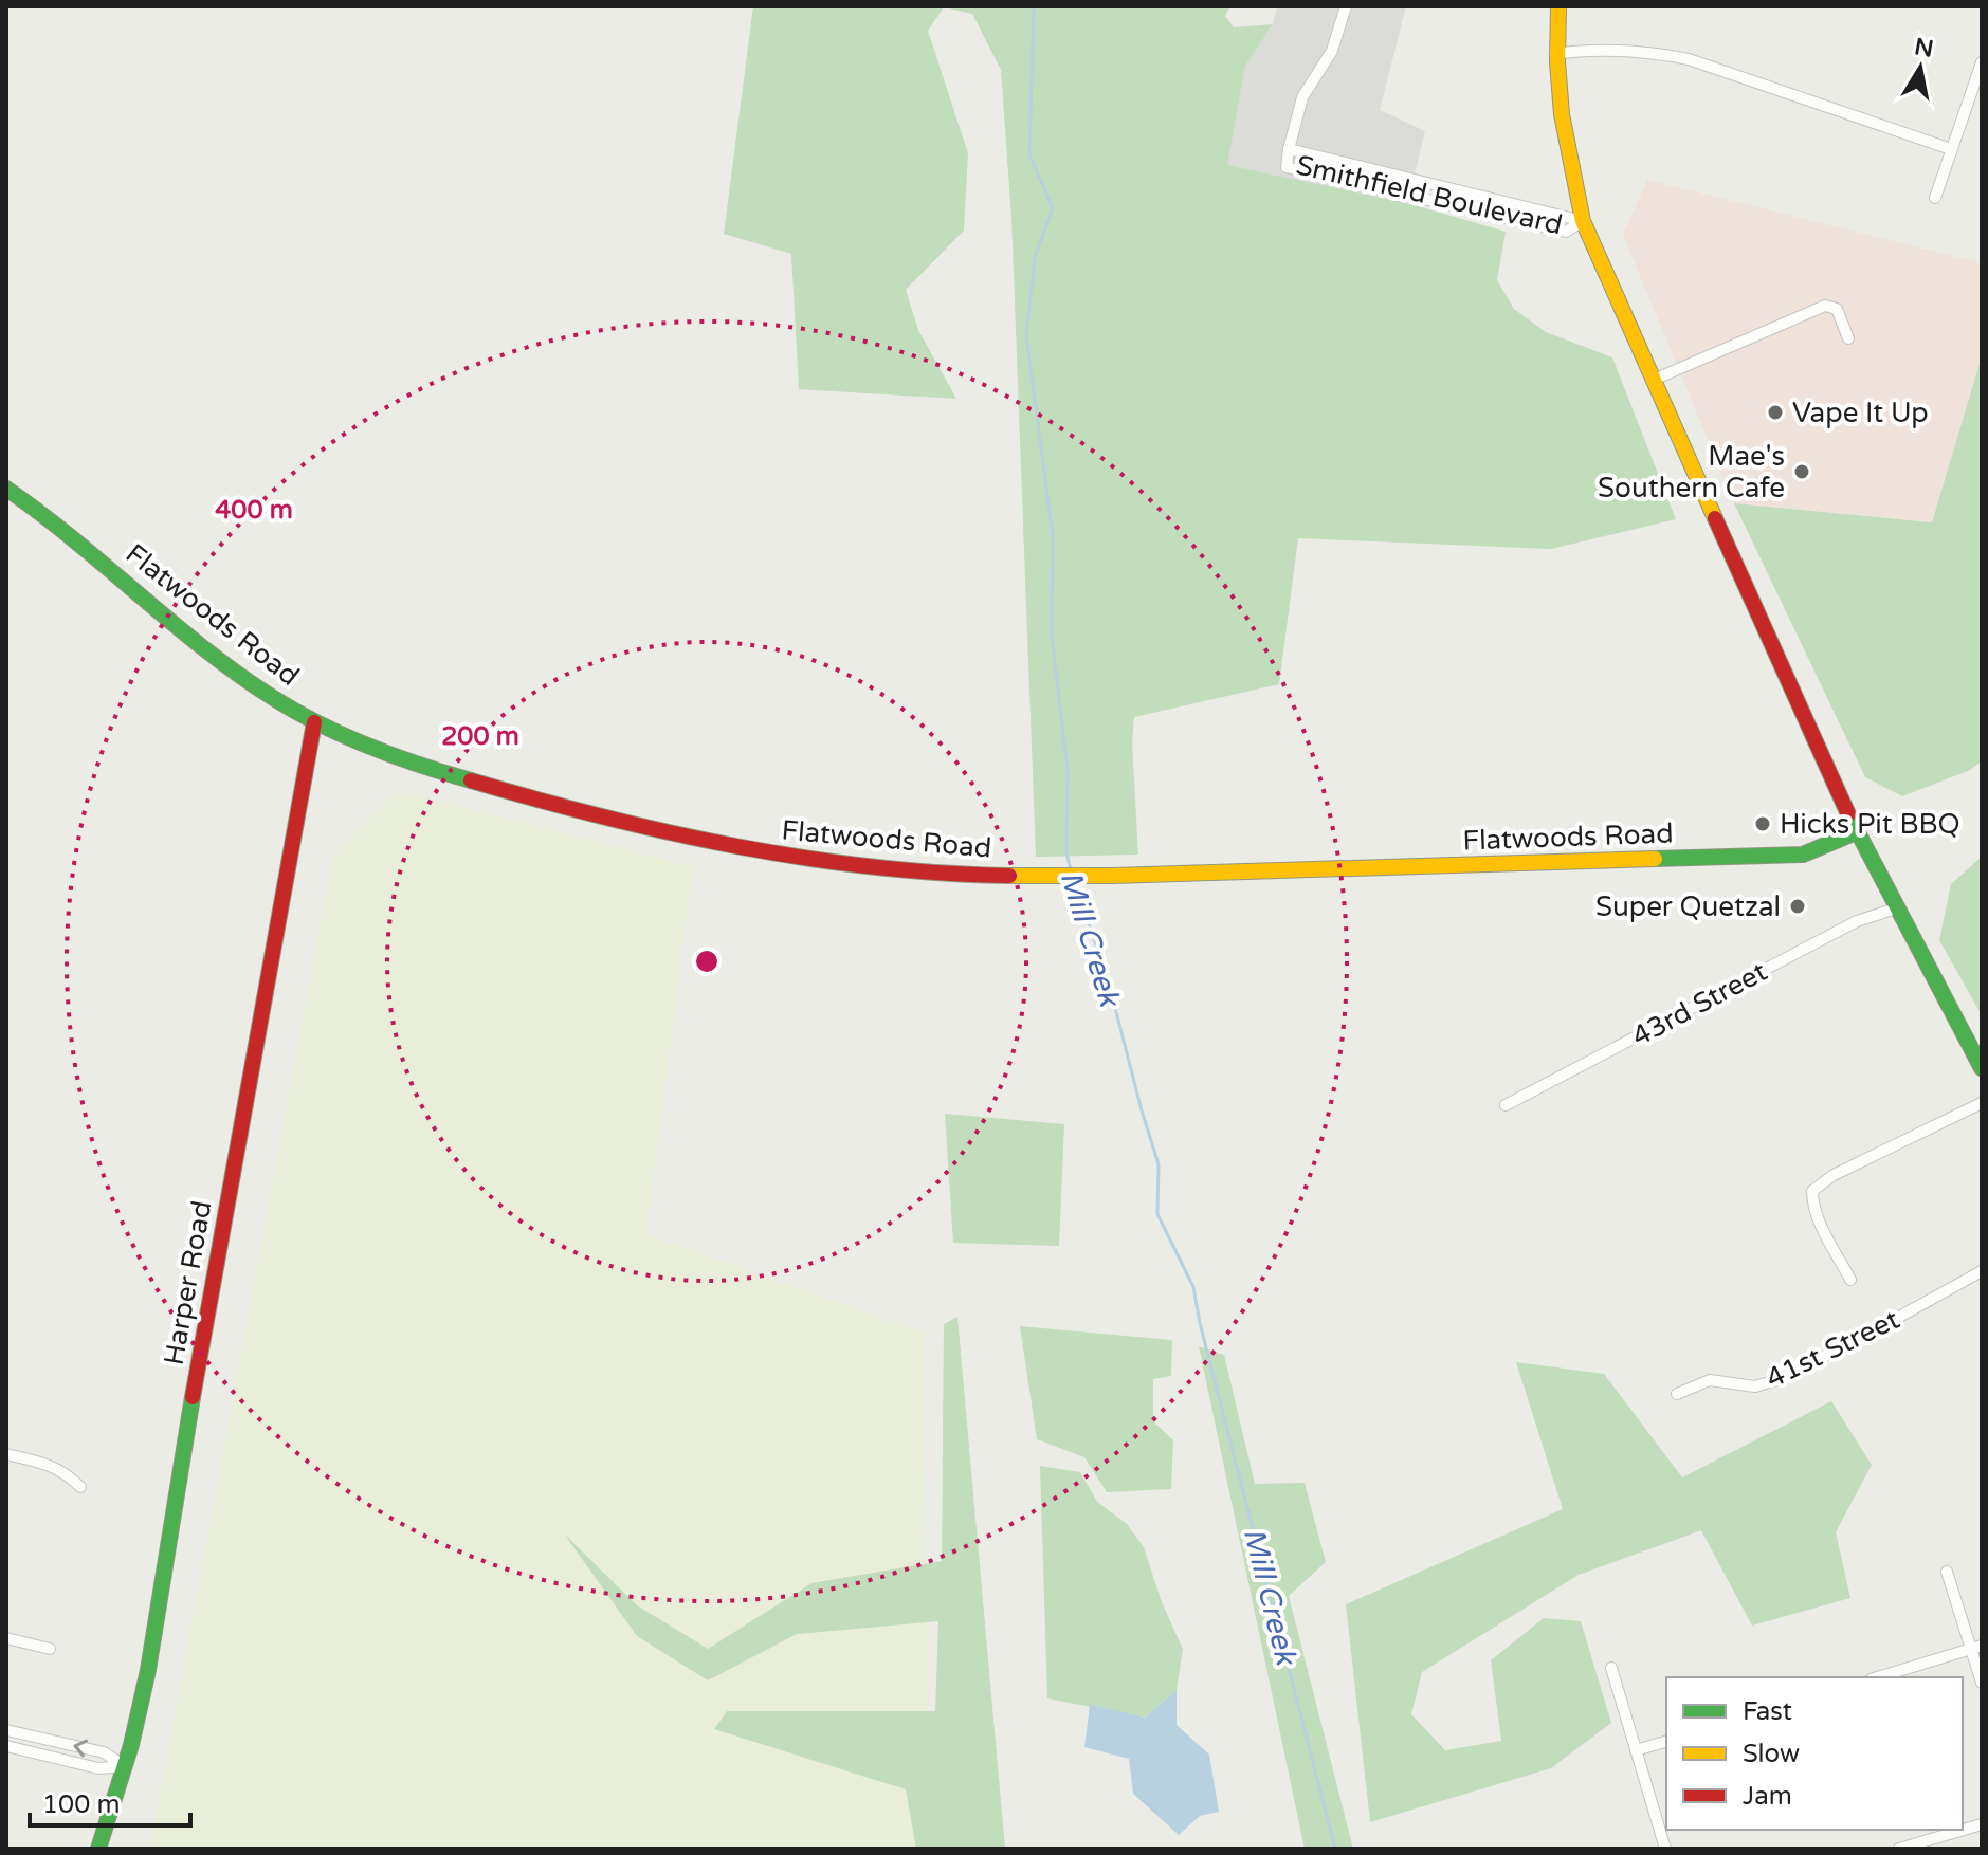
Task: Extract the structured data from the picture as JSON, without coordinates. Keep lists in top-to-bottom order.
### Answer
{
  "streets": {
    "main road": ["Flatwoods Road", "Harper Road"],
    "street": ["Smithfield Boulevard", "43rd Street", "41st Street"]
  },
  "crossings": [
    ["Flatwoods Road", "Harper Road"]
  ],
  "water": ["Mill Creek"],
  "places": [
    "Vape It Up",
    "Mae's Southern Cafe",
    "Hicks Pit BBQ",
    "Super Quetzal"
  ],
  "legend": ["Fast", "Slow", "Jam"],
  "scale_bar": "100 m",
  "north": "top",
  "rings": ["400 m", "200 m"]
}
